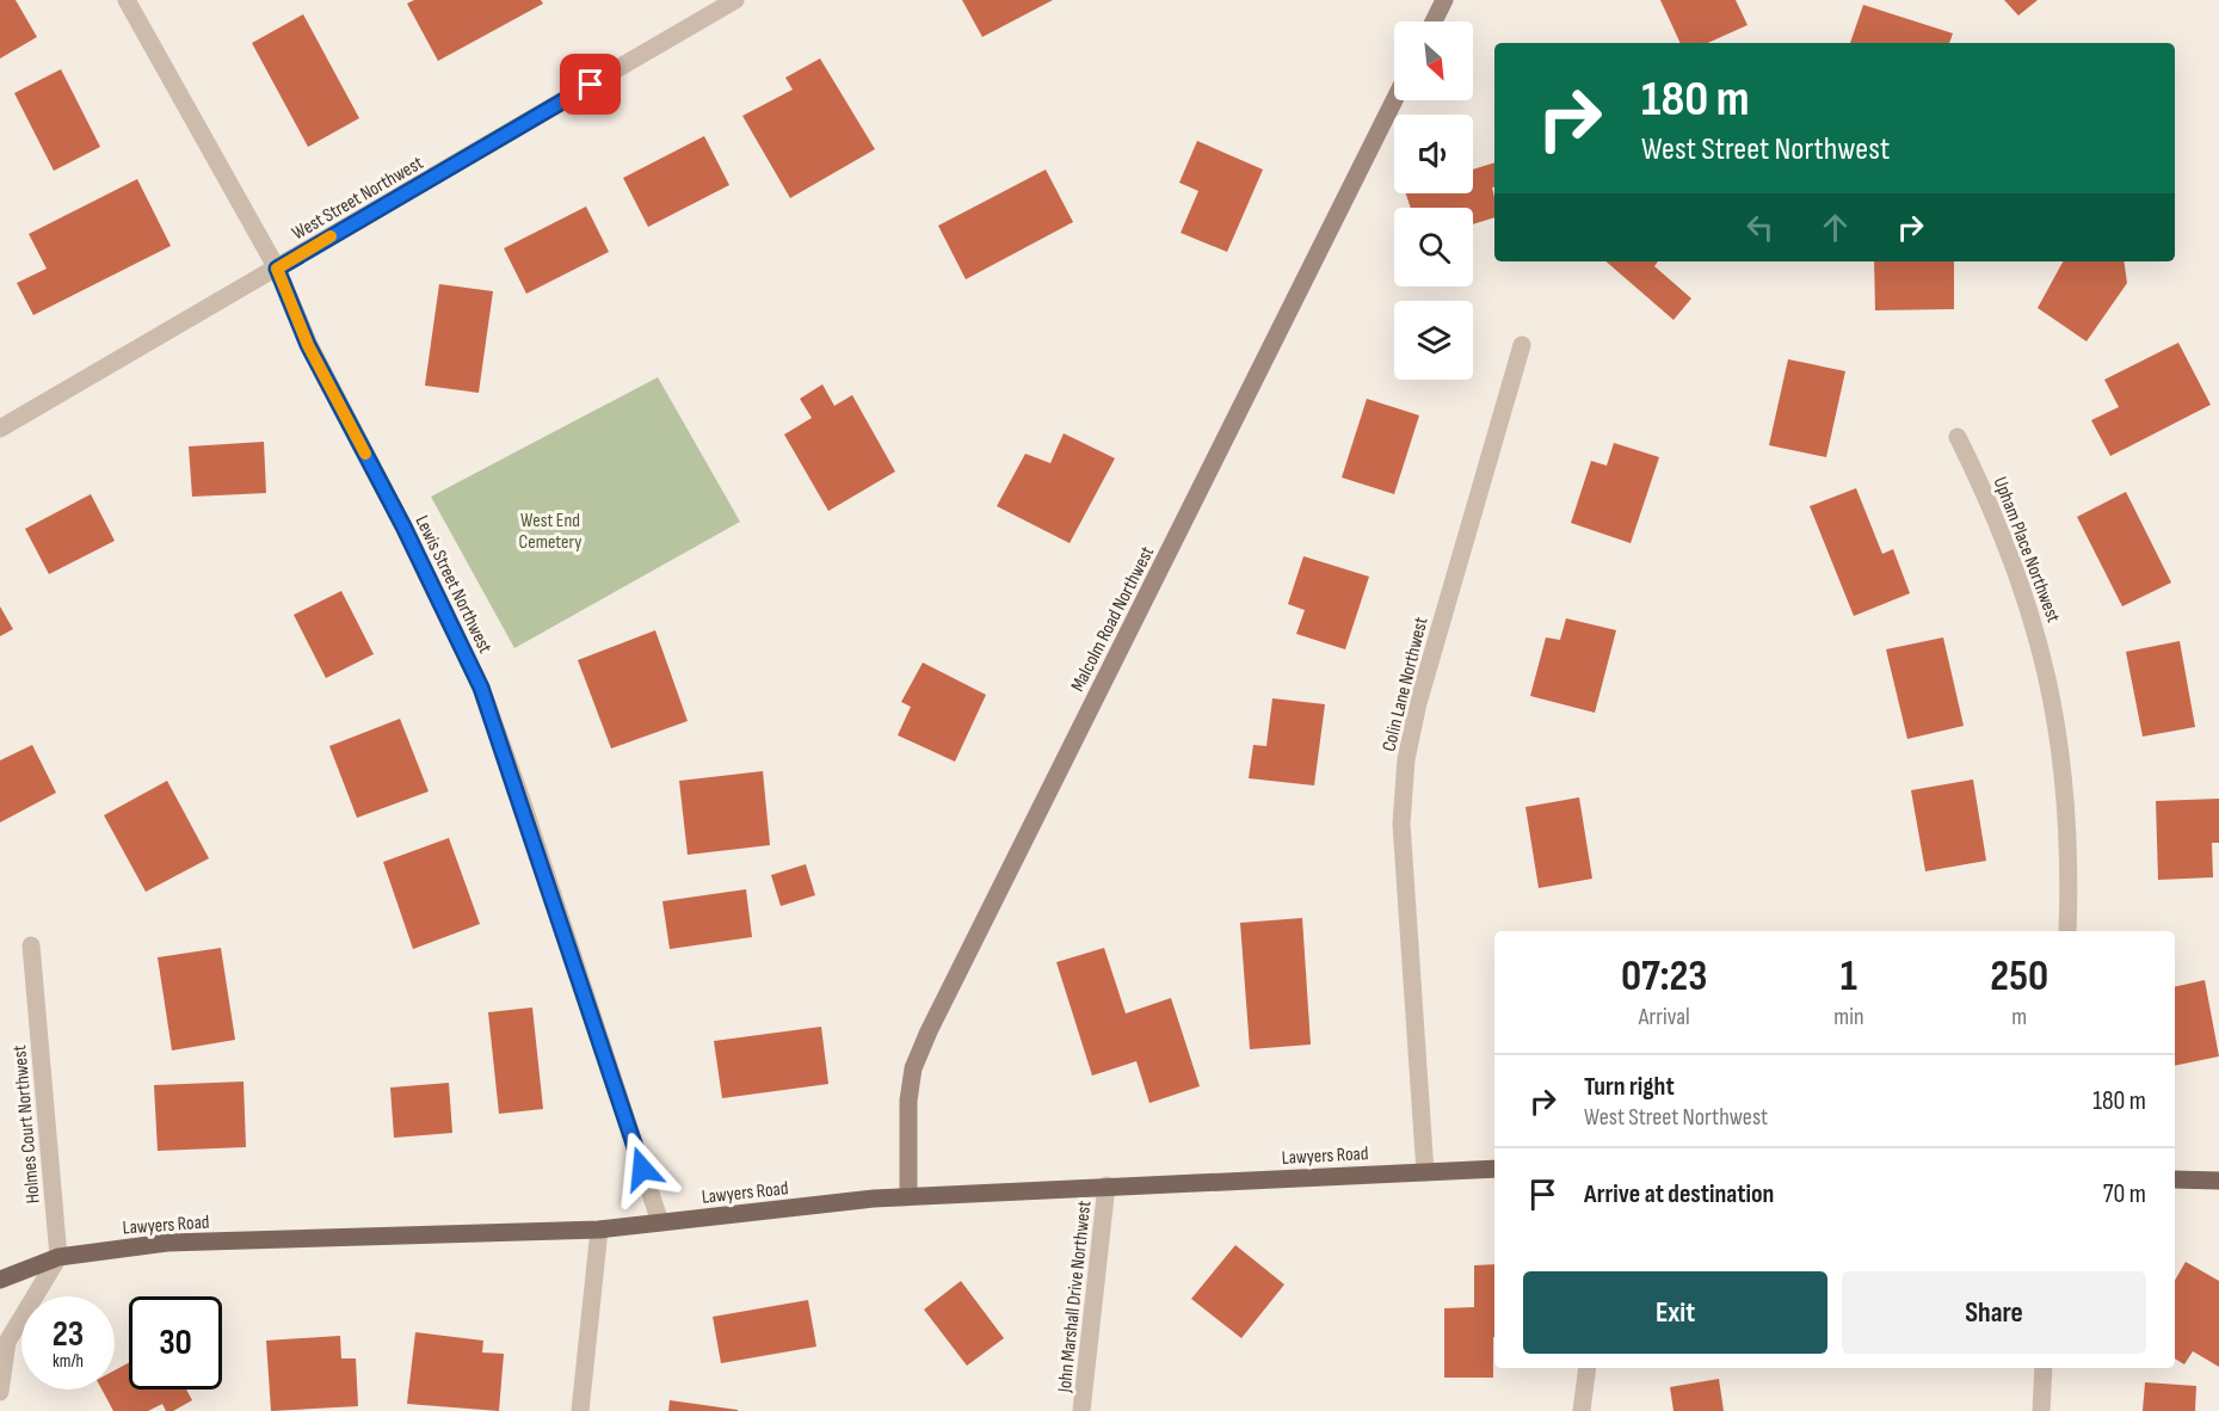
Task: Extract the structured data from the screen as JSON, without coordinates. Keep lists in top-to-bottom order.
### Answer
{
  "streets": {
    "main road": ["Malcolm Road Northwest", "Lawyers Road"],
    "street": [
      "West Street Northwest",
      "Upham Place Northwest",
      "Lewis Street Northwest",
      "Colin Lane Northwest",
      "Holmes Court Northwest",
      "John Marshall Drive Northwest"
    ]
  },
  "crossings": [
    ["West Street Northwest", "Lewis Street Northwest"],
    ["Lewis Street Northwest", "Lawyers Road"],
    ["Malcolm Road Northwest", "Lawyers Road"],
    ["Colin Lane Northwest", "Lawyers Road"],
    ["Holmes Court Northwest", "Lawyers Road"],
    ["Lawyers Road", "John Marshall Drive Northwest"]
  ],
  "parks": ["West End Cemetery"],
  "north": "bottom right",
  "page": {
    "turn": ["180 m", "West Street Northwest"],
    "eta": [
      "07:23",
      "Arrival",
      "1",
      "min",
      "250",
      "m"
    ],
    "list": [
      {
        "name": "Turn right",
        "note": "West Street Northwest",
        "value": "180 m"
      },
      {
        "name": "Arrive at destination",
        "value": "70 m"
      }
    ],
    "buttons": ["Exit", "Share"],
    "speed": "23 km/h",
    "limit": "30"
  }
}
